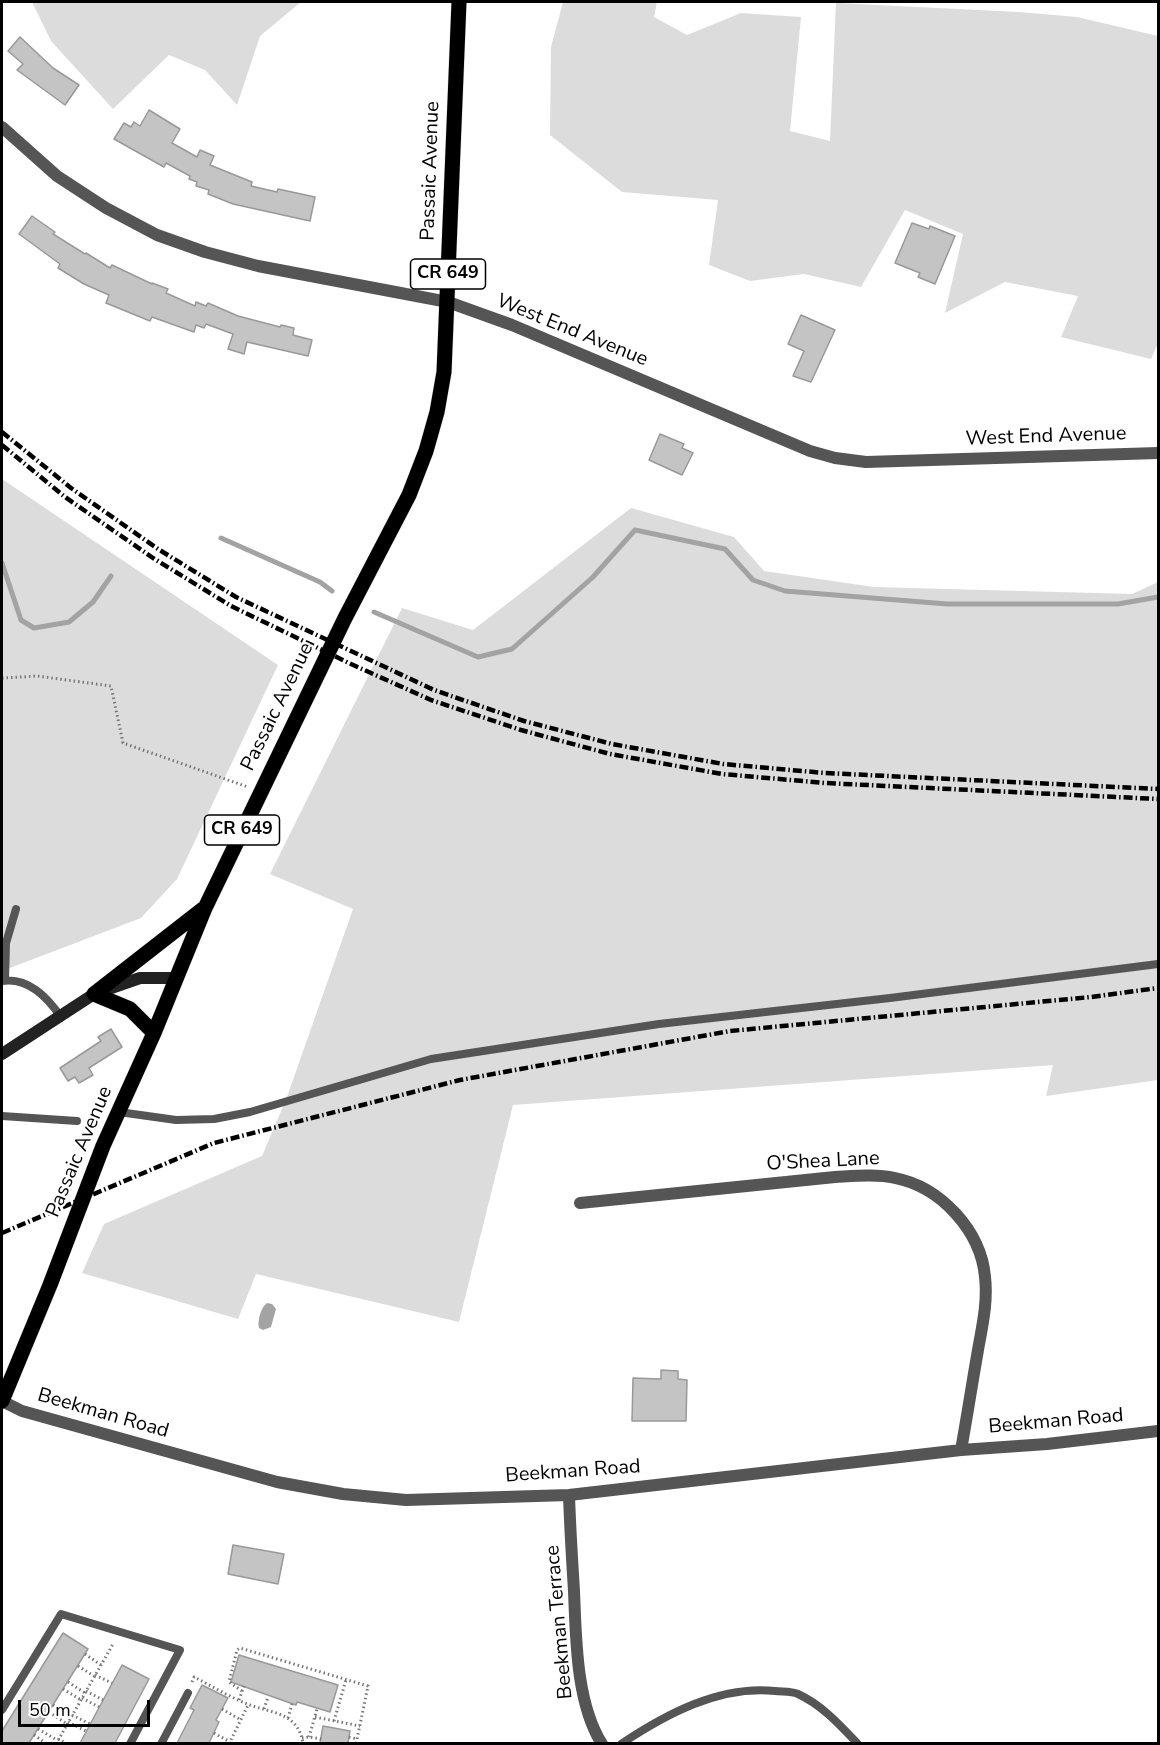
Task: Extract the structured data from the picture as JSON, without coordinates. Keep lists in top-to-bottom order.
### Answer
{
  "streets": {
    "main road": ["Passaic Avenue", "CR 649"],
    "street": [
      "West End Avenue",
      "O'Shea Lane",
      "Beekman Road",
      "Beekman Terrace"
    ]
  },
  "crossings": [
    ["Passaic Avenue", "West End Avenue"],
    ["Passaic Avenue", "Beekman Road"],
    ["O'Shea Lane", "Beekman Road"],
    ["Beekman Road", "Beekman Terrace"]
  ],
  "scale_bar": "50 m"
}
